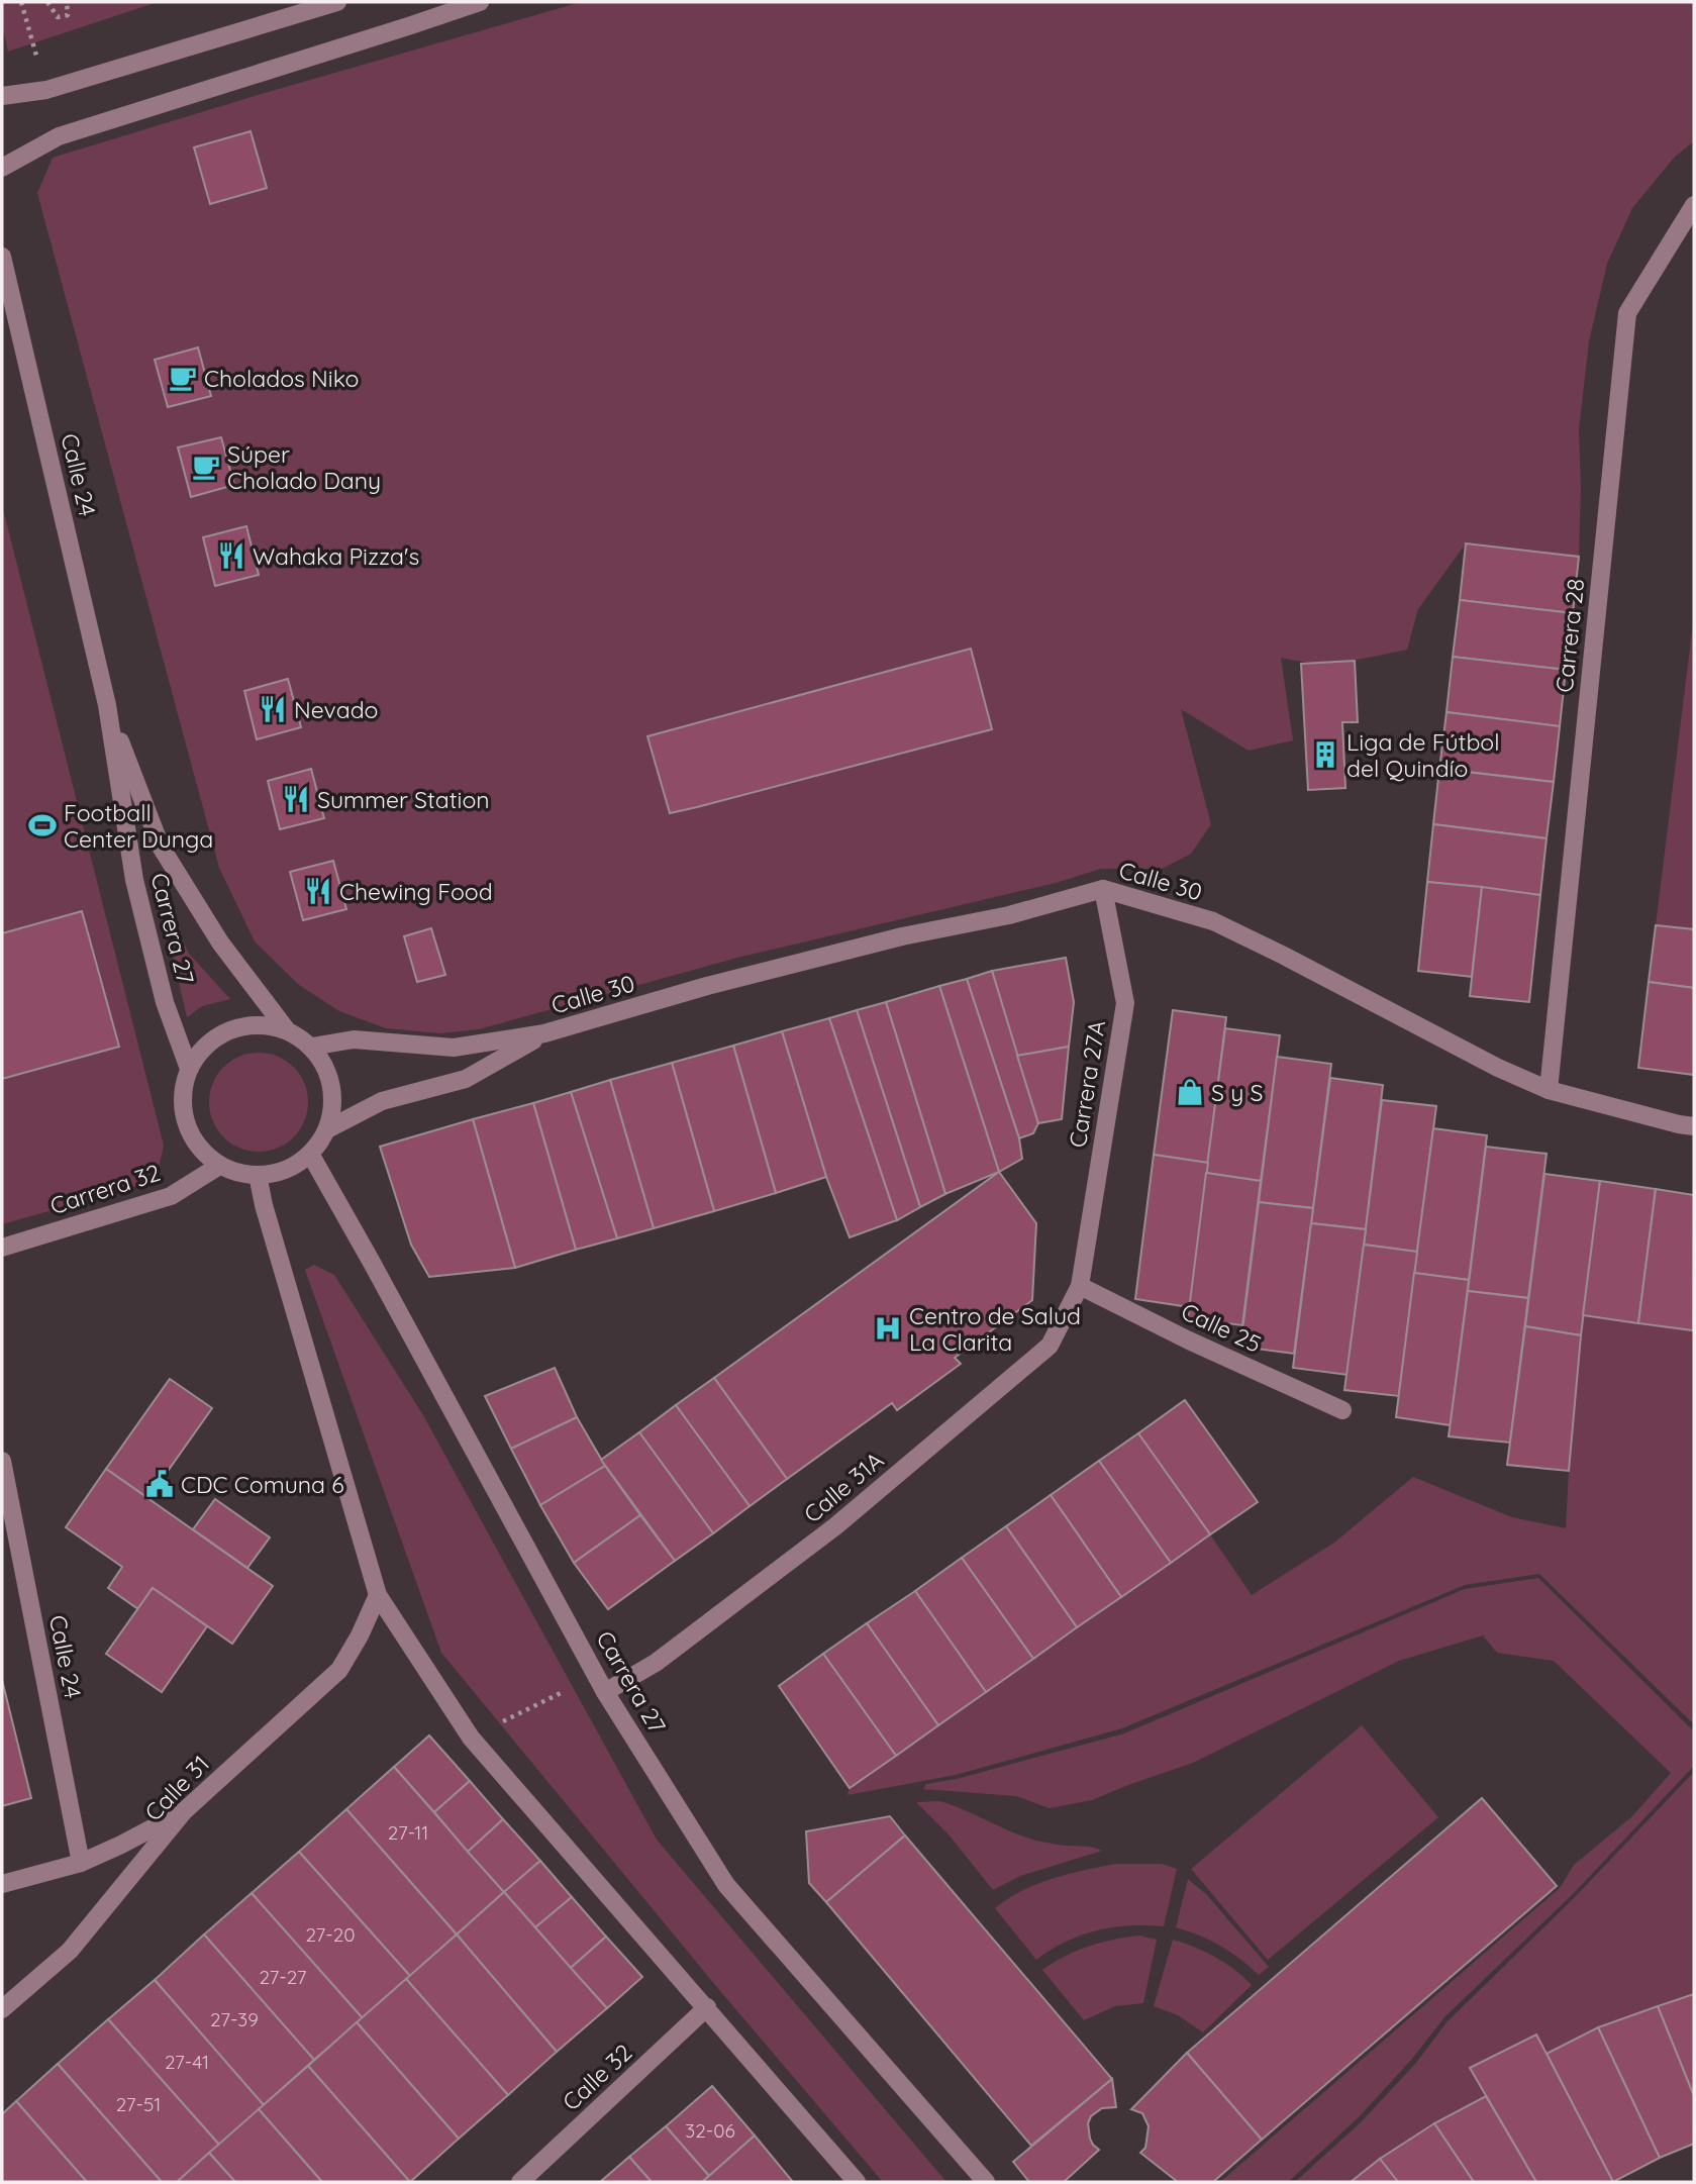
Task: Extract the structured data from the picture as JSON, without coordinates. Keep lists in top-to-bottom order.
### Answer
{
  "streets": {
    "street": [
      "Calle 24",
      "Carrera 28",
      "Calle 30",
      "Carrera 27",
      "Carrera 27A",
      "Carrera 32",
      "Calle 25",
      "Calle 31A",
      "Calle 31",
      "Calle 32"
    ]
  },
  "crossings": [
    ["Calle 24", "Carrera 27"],
    ["Carrera 28", "Calle 30"],
    ["Calle 30", "Carrera 27"],
    ["Calle 30", "Carrera 27A"],
    ["Calle 30", "Carrera 32"],
    ["Carrera 27", "Carrera 32"],
    ["Carrera 27", "Calle 31A"],
    ["Carrera 27A", "Calle 25"],
    ["Carrera 27A", "Calle 31A"],
    ["Calle 25", "Calle 31A"]
  ],
  "places": {
    "cafe": ["Cholados Niko", "Súper Cholado Dany"],
    "restaurant": [
      "Wahaka Pizza's",
      "Nevado",
      "Summer Station",
      "Chewing Food"
    ],
    "building": ["Liga de Fútbol del Quindío"],
    "sports": ["Football Center Dunga"],
    "shop": ["S y S"],
    "hospital": ["Centro de Salud La Clarita"],
    "public building": ["CDC Comuna 6"]
  },
  "house_numbers": [
    "27-11",
    "27-20",
    "27-27",
    "27-39",
    "27-41",
    "27-51",
    "32-06"
  ]
}
